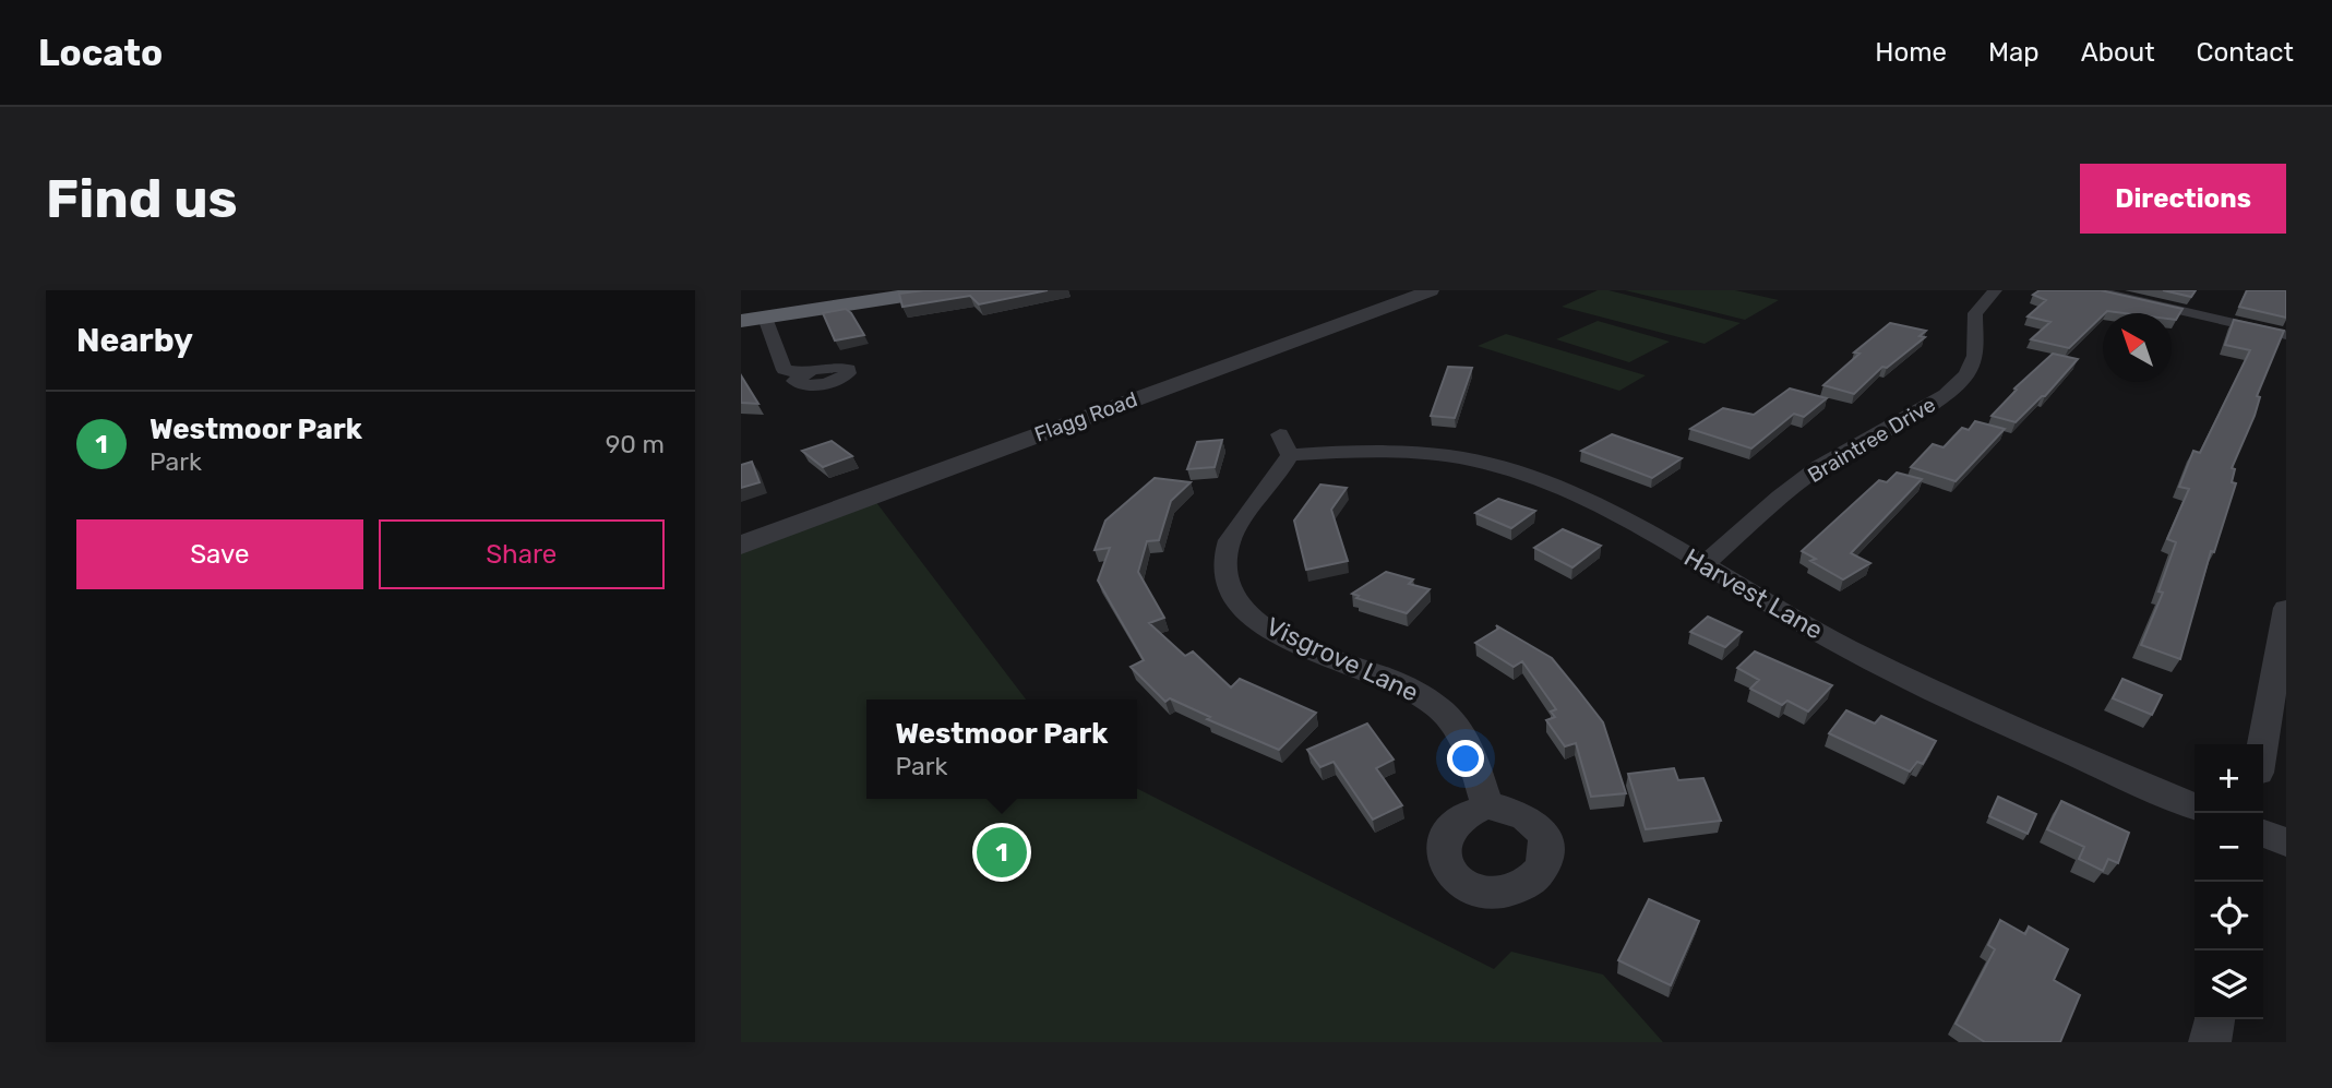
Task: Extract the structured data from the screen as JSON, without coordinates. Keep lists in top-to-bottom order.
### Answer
{
  "streets": {
    "street": [
      "Flagg Road",
      "Braintree Drive",
      "Harvest Lane",
      "Visgrove Lane"
    ]
  },
  "crossings": [
    ["Braintree Drive", "Harvest Lane"],
    ["Harvest Lane", "Visgrove Lane"]
  ],
  "north": "top left",
  "page": {
    "header": "Locato",
    "nav": [
      "Home",
      "Map",
      "About",
      "Contact"
    ],
    "buttons": [
      "Directions",
      ["Save", "Share"]
    ],
    "title": "Find us",
    "heading": "Nearby",
    "list": [
      {
        "mark": "1",
        "name": "Westmoor Park",
        "note": "Park",
        "value": "90 m"
      }
    ],
    "popup": ["Westmoor Park", "Park"],
    "map_buttons": ["+", "−"],
    "pins": "1"
  }
}
